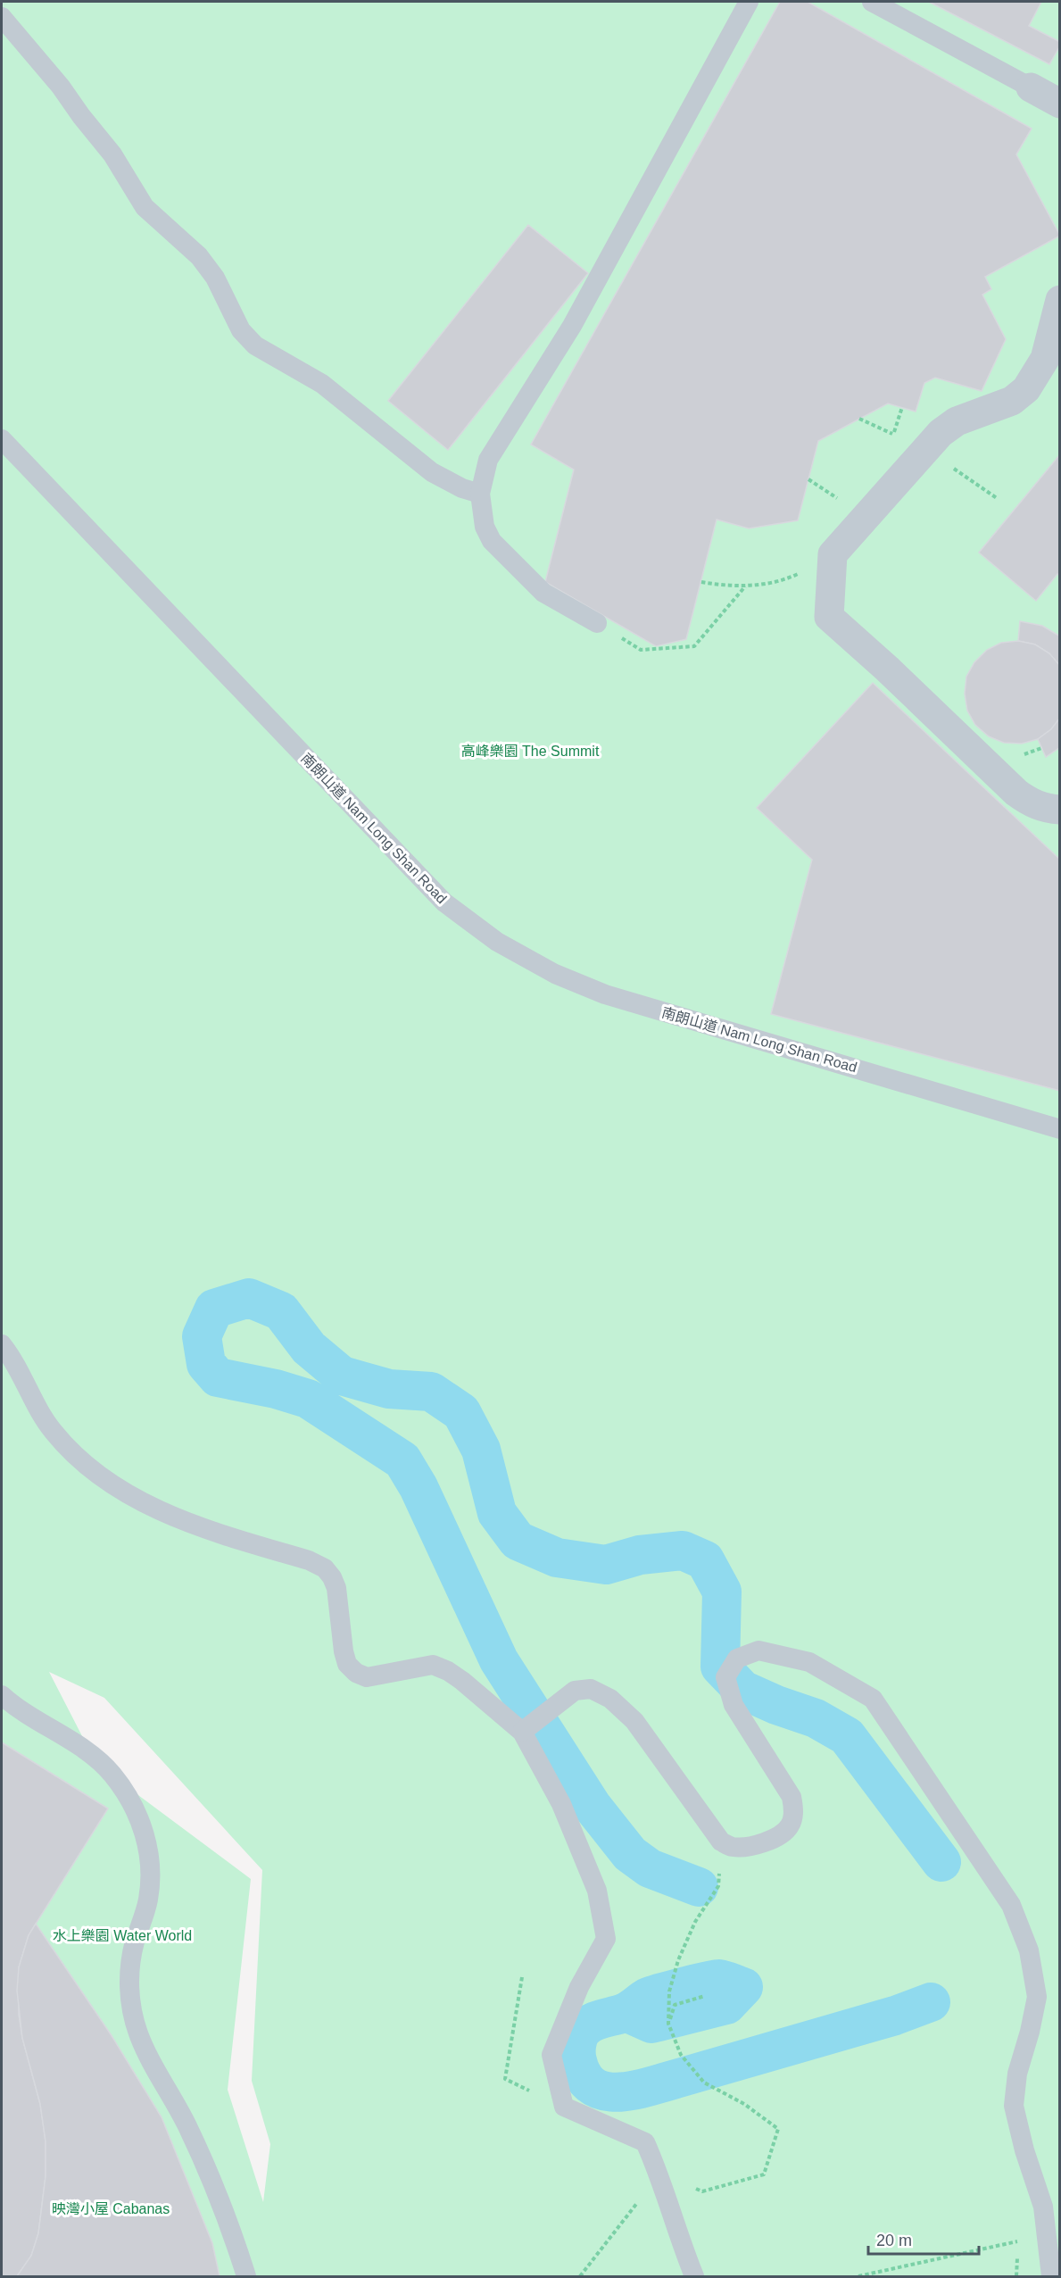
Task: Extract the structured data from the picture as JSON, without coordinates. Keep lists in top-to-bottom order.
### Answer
{
  "streets": {
    "lane": ["南朗山道 Nam Long Shan Road"]
  },
  "parks": ["高峰樂園 The Summit", "水上樂園 Water World", "映灣小屋 Cabanas"],
  "scale_bar": "20 m"
}
